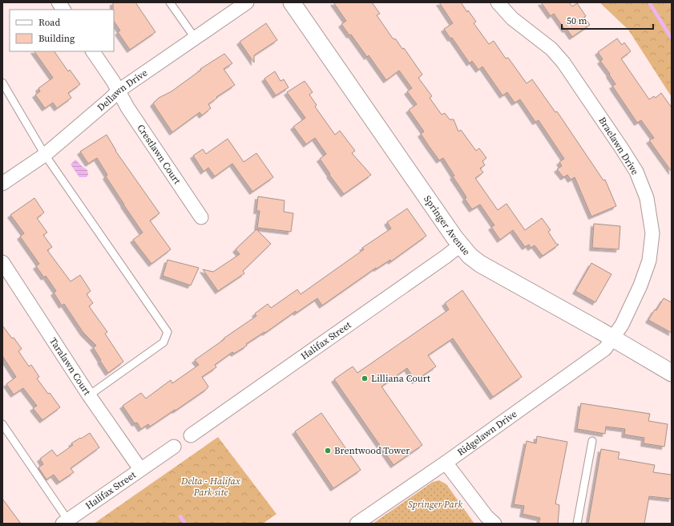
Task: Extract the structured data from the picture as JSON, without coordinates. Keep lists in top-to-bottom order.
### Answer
{
  "streets": {
    "street": [
      "Dellawn Drive",
      "Braelawn Drive",
      "Crestlawn Court",
      "Springer Avenue",
      "Halifax Street",
      "Taralawn Court",
      "Ridgelawn Drive"
    ]
  },
  "crossings": [
    ["Dellawn Drive", "Crestlawn Court"],
    ["Braelawn Drive", "Springer Avenue"],
    ["Braelawn Drive", "Ridgelawn Drive"],
    ["Springer Avenue", "Halifax Street"],
    ["Springer Avenue", "Ridgelawn Drive"],
    ["Halifax Street", "Taralawn Court"]
  ],
  "parks": ["Delta - Halifax Park site", "Springer Park"],
  "places": ["Lilliana Court", "Brentwood Tower"],
  "legend": ["Road", "Building"],
  "scale_bar": "50 m"
}
